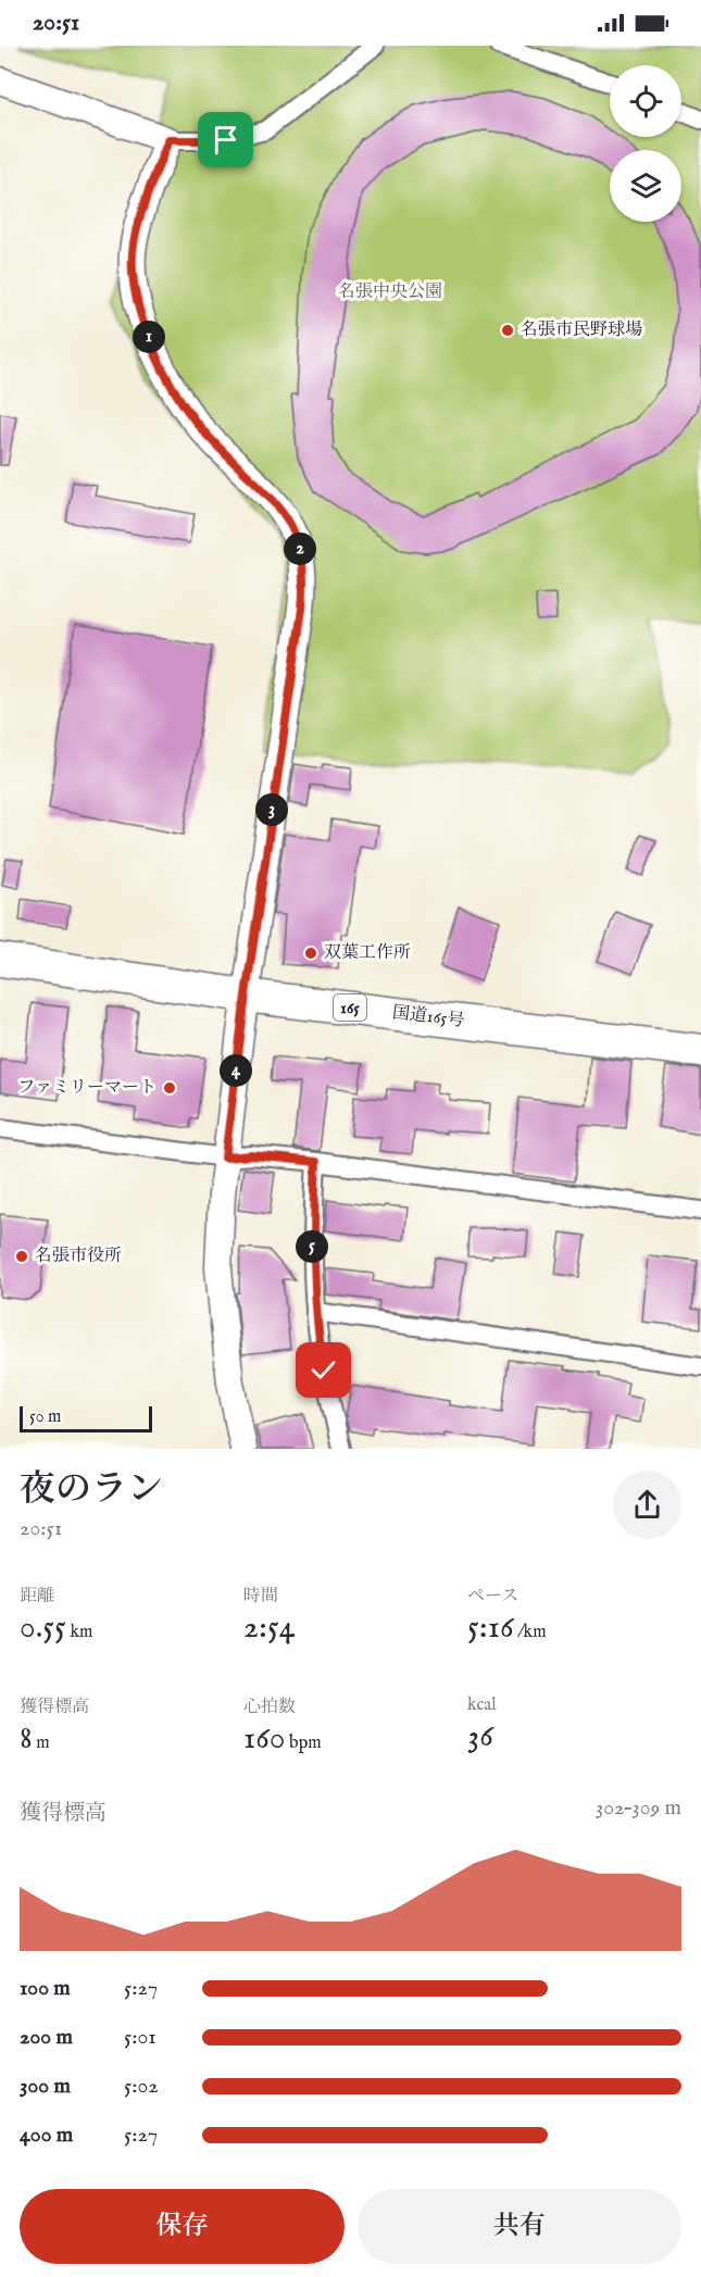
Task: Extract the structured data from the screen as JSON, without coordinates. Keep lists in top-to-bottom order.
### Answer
{
  "streets": {
    "highway": ["165", "国道165号"]
  },
  "parks": ["名張中央公園"],
  "places": [
    "名張市民野球場",
    "双葉工作所",
    "ファミリーマート",
    "名張市役所"
  ],
  "scale_bar": "50 m",
  "page": {
    "status": "20:51",
    "pins": [
      "1",
      "2",
      "3",
      "4",
      "5"
    ],
    "scale": "50 m",
    "heading": ["夜のラン", "20:51"],
    "stats": [
      ["距離", "0.55 km"],
      ["時間", "2:54"],
      ["ペース", "5:16 /km"],
      ["獲得標高", "8 m"],
      ["心拍数", "160 bpm"],
      ["kcal", "36"]
    ],
    "chart": ["獲得標高", "302–309 m"],
    "list": [
      {
        "name": "100 m",
        "note": "5:27"
      },
      {
        "name": "200 m",
        "note": "5:01"
      },
      {
        "name": "300 m",
        "note": "5:02"
      },
      {
        "name": "400 m",
        "note": "5:27"
      }
    ],
    "buttons": ["保存", "共有"]
  }
}
